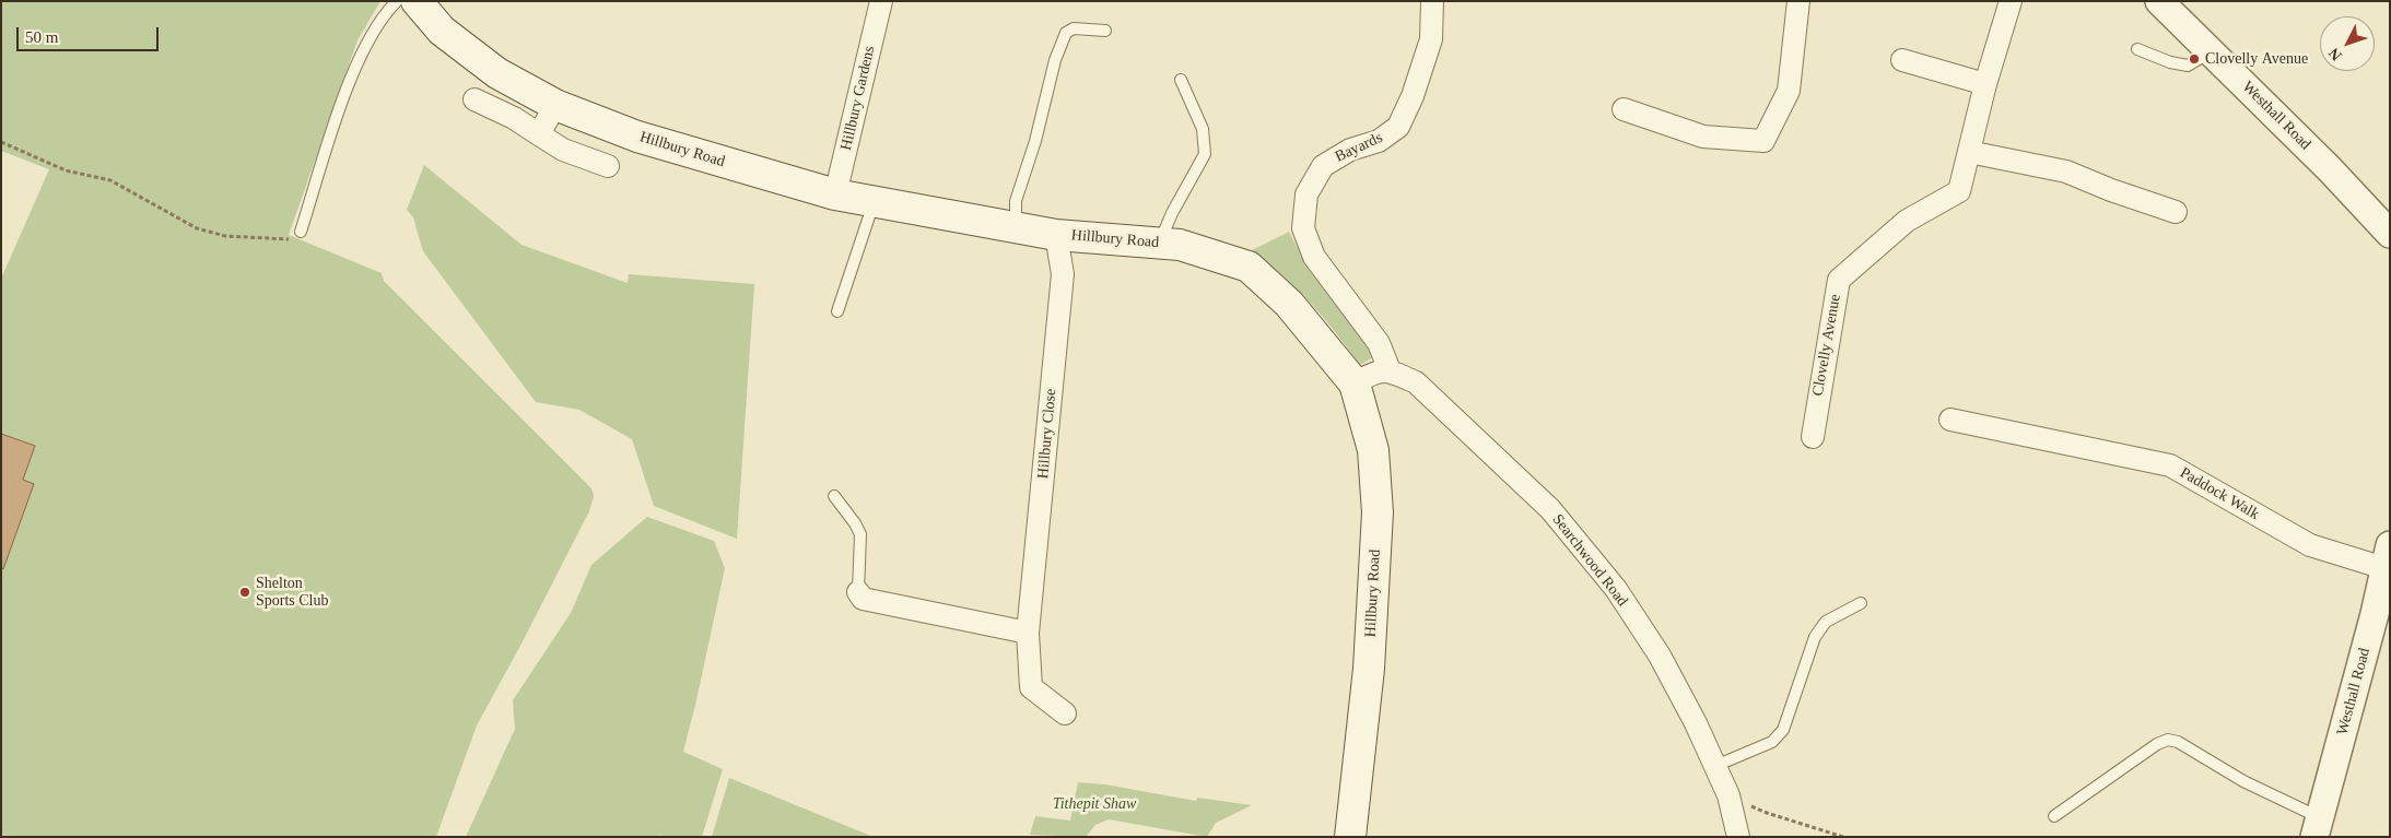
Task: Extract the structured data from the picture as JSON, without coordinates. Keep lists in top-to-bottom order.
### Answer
{
  "streets": {
    "main road": ["Hillbury Road"],
    "street": [
      "Hillbury Gardens",
      "Westhall Road",
      "Bayards",
      "Clovelly Avenue",
      "Hillbury Close",
      "Paddock Walk",
      "Searchwood Road"
    ]
  },
  "crossings": [
    ["Hillbury Gardens", "Hillbury Road"],
    ["Westhall Road", "Paddock Walk"],
    ["Bayards", "Searchwood Road"],
    ["Hillbury Road", "Hillbury Close"]
  ],
  "parks": ["Tithepit Shaw"],
  "places": ["Clovelly Avenue", "Shelton Sports Club"],
  "scale_bar": "50 m",
  "north": "bottom left"
}
